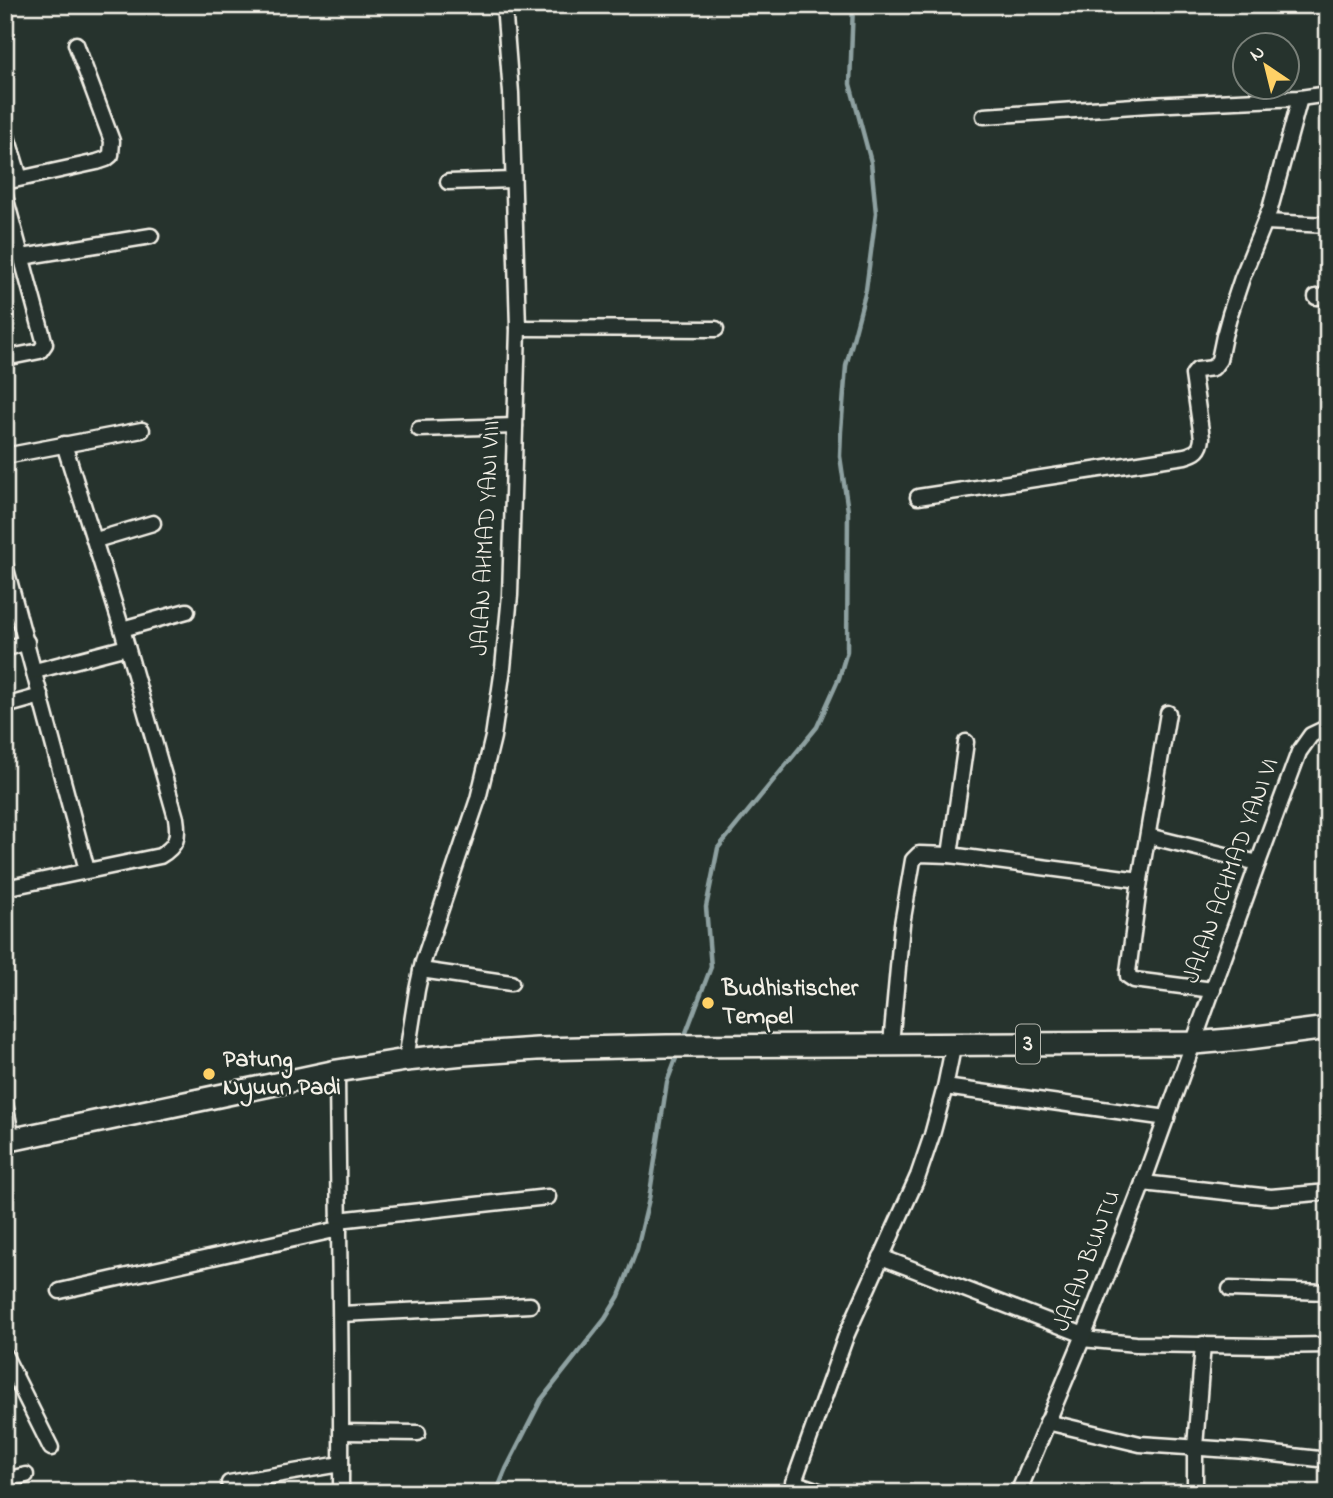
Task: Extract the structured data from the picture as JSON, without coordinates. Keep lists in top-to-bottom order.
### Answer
{
  "streets": {
    "highway": ["3"],
    "street": ["JALAN AHMAD YANI VIII", "JALAN ACHMAD YANI VI", "JALAN BUNTU"]
  },
  "crossings": [
    ["JALAN AHMAD YANI VIII", "3"],
    ["JALAN ACHMAD YANI VI", "3"],
    ["JALAN ACHMAD YANI VI", "JALAN BUNTU"],
    ["3", "JALAN BUNTU"]
  ],
  "places": ["Budhistischer Tempel", "Patung Nyuun Padi"],
  "north": "top left"
}
